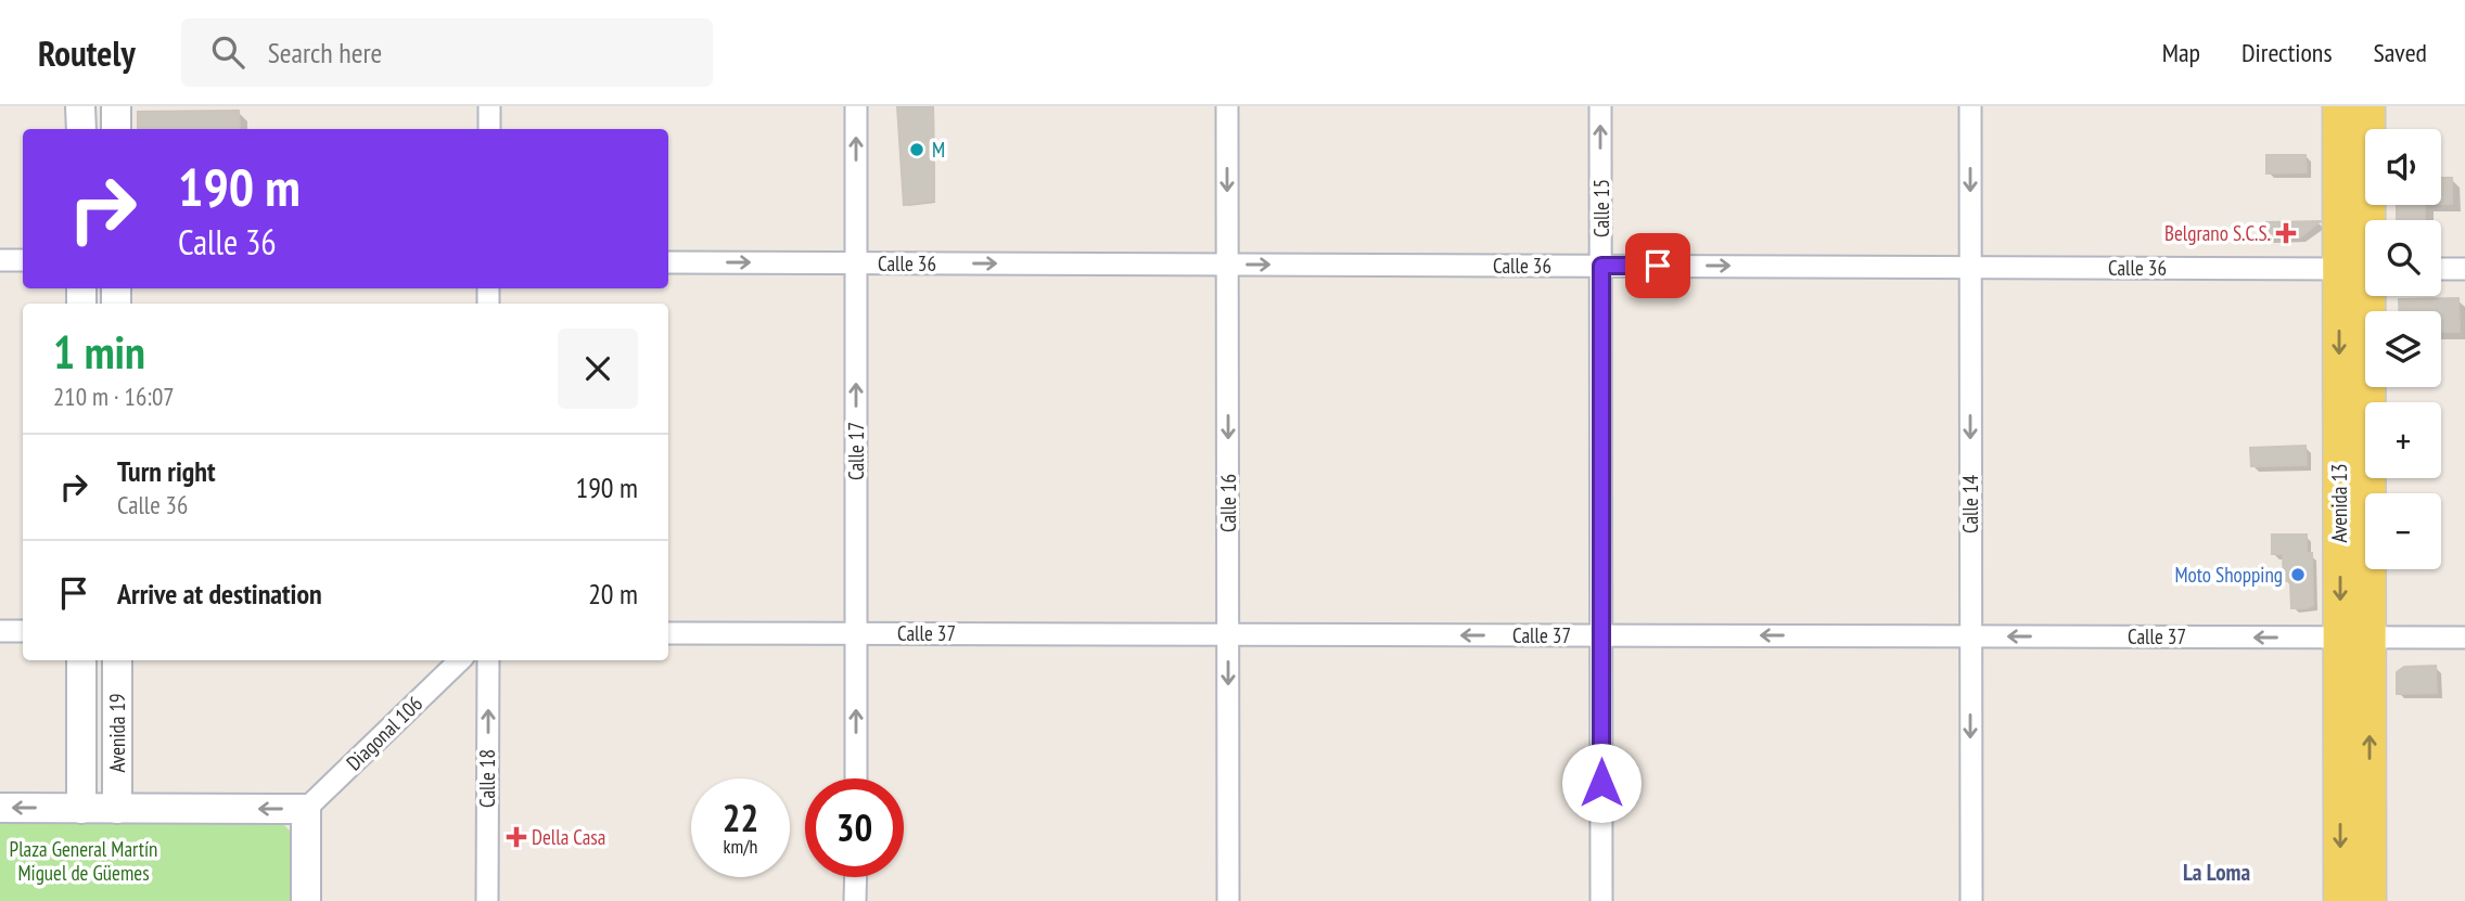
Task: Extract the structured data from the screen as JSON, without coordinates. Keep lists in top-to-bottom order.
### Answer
{
  "streets": {
    "main road": ["Avenida 13", "Avenida 19"],
    "street": [
      "Calle 15",
      "Calle 36",
      "Calle 17",
      "Calle 16",
      "Calle 14",
      "Calle 37",
      "Diagonal 106",
      "Calle 18"
    ]
  },
  "crossings": [
    ["Calle 15", "Calle 36"],
    ["Calle 15", "Calle 37"],
    ["Calle 36", "Calle 17"],
    ["Calle 36", "Calle 16"],
    ["Calle 36", "Avenida 13"],
    ["Calle 36", "Calle 14"],
    ["Calle 17", "Calle 37"],
    ["Calle 16", "Calle 37"],
    ["Avenida 13", "Calle 37"],
    ["Calle 14", "Calle 37"]
  ],
  "one_way": [
    "Calle 36",
    "Calle 17",
    "Calle 16",
    "Calle 14",
    "Calle 37",
    "Calle 18"
  ],
  "districts": ["La Loma"],
  "parks": ["Plaza General Martín Miguel de Güemes"],
  "places": {
    "other": ["M", "Moto Shopping"],
    "health": ["Belgrano S.C.S.", "Della Casa"]
  },
  "page": {
    "header": "Routely",
    "search": "Search here",
    "nav": ["Map", "Directions", "Saved"],
    "map_buttons": ["+", "−"],
    "turn": ["190 m", "Calle 36"],
    "heading": ["1 min", "210 m · 16:07"],
    "list": [
      {
        "name": "Turn right",
        "note": "Calle 36",
        "value": "190 m"
      },
      {
        "name": "Arrive at destination",
        "value": "20 m"
      }
    ],
    "speed": "22 km/h",
    "limit": "30"
  }
}
